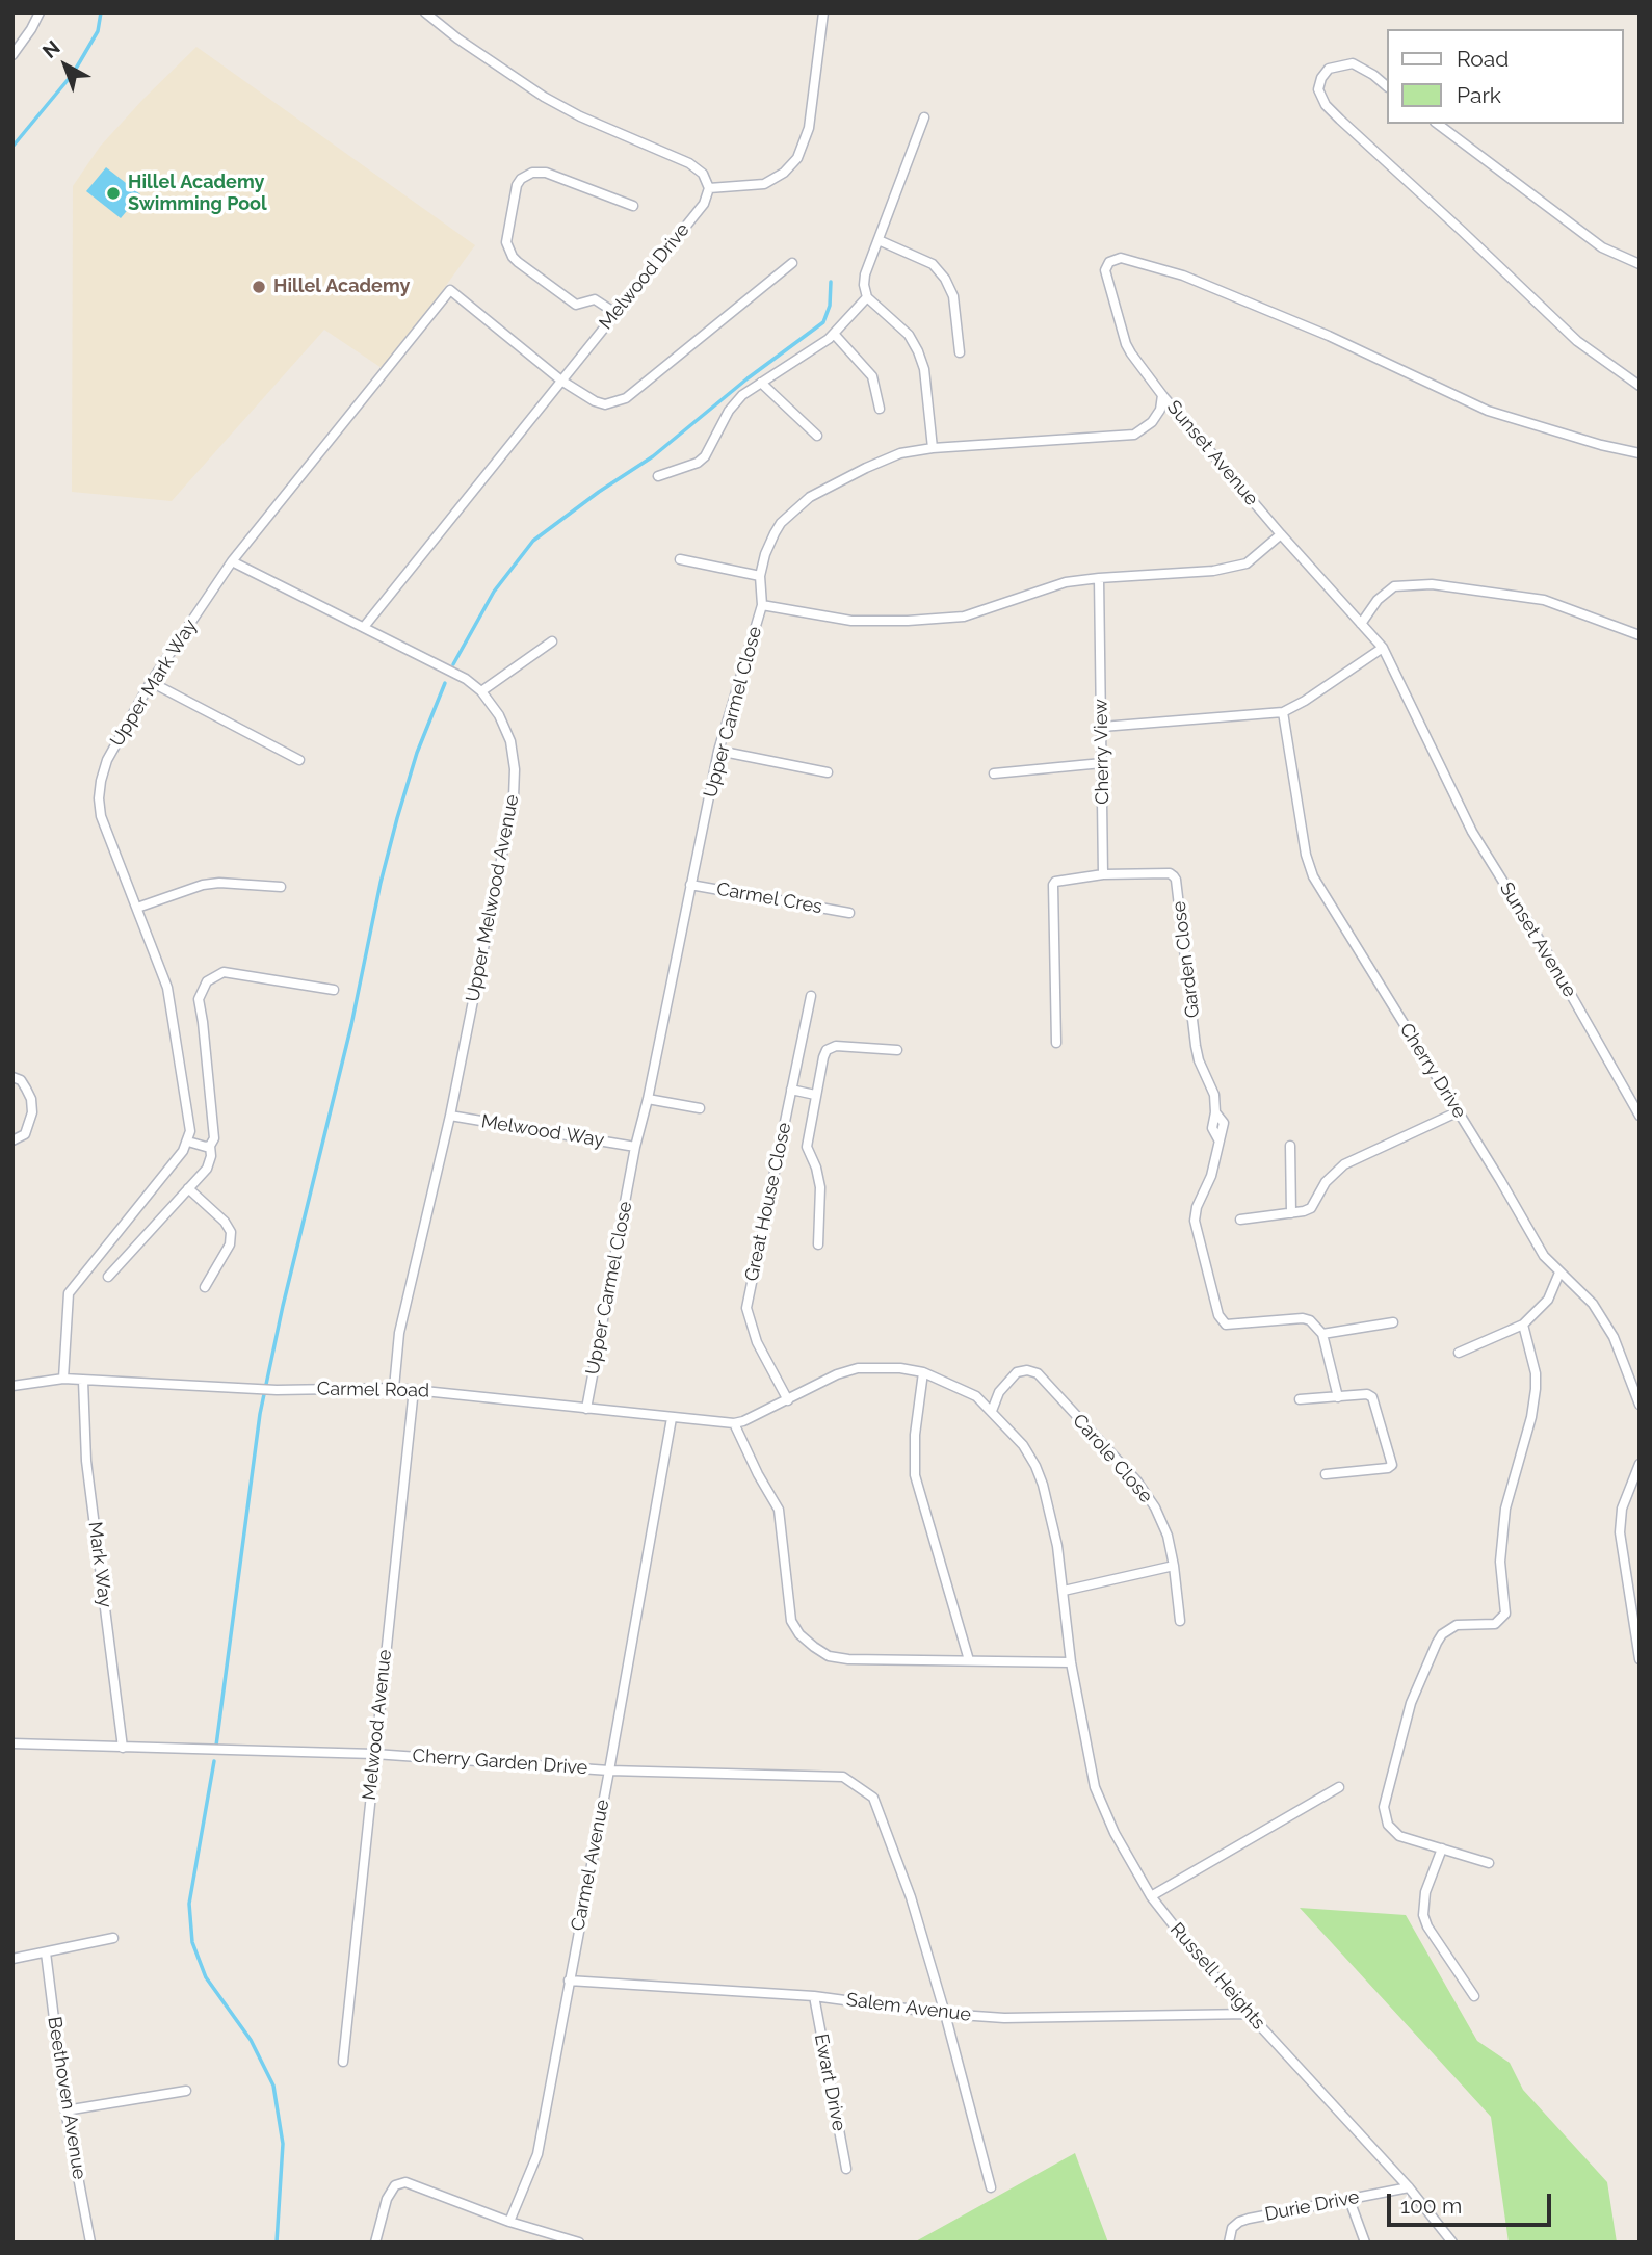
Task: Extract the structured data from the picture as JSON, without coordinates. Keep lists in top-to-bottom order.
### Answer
{
  "streets": {
    "street": [
      "Melwood Drive",
      "Sunset Avenue",
      "Upper Mark Way",
      "Upper Carmel Close",
      "Cherry View",
      "Upper Melwood Avenue",
      "Carmel Cres",
      "Garden Close",
      "Cherry Drive",
      "Melwood Way",
      "Great House Close",
      "Carmel Road",
      "Carole Close",
      "Mark Way",
      "Melwood Avenue",
      "Cherry Garden Drive",
      "Carmel Avenue",
      "Russell Heights",
      "Salem Avenue",
      "Ewart Drive",
      "Beethoven Avenue",
      "Durie Drive"
    ]
  },
  "crossings": [
    ["Melwood Drive", "Upper Mark Way"],
    ["Melwood Drive", "Upper Melwood Avenue"],
    ["Sunset Avenue", "Upper Carmel Close"],
    ["Upper Mark Way", "Upper Melwood Avenue"],
    ["Upper Carmel Close", "Carmel Cres"],
    ["Upper Carmel Close", "Melwood Way"],
    ["Upper Carmel Close", "Carmel Road"],
    ["Cherry View", "Garden Close"],
    ["Upper Melwood Avenue", "Melwood Way"],
    ["Upper Melwood Avenue", "Carmel Road"],
    ["Great House Close", "Russell Heights"],
    ["Carmel Road", "Mark Way"],
    ["Carmel Road", "Melwood Avenue"],
    ["Carmel Road", "Carmel Avenue"],
    ["Carmel Road", "Russell Heights"],
    ["Carole Close", "Russell Heights"],
    ["Mark Way", "Cherry Garden Drive"],
    ["Melwood Avenue", "Cherry Garden Drive"],
    ["Cherry Garden Drive", "Carmel Avenue"],
    ["Cherry Garden Drive", "Salem Avenue"],
    ["Carmel Avenue", "Salem Avenue"],
    ["Russell Heights", "Salem Avenue"],
    ["Russell Heights", "Durie Drive"],
    ["Salem Avenue", "Ewart Drive"]
  ],
  "places": ["Hillel Academy Swimming Pool", "Hillel Academy"],
  "legend": ["Road", "Park"],
  "scale_bar": "100 m",
  "north": "top left"
}
